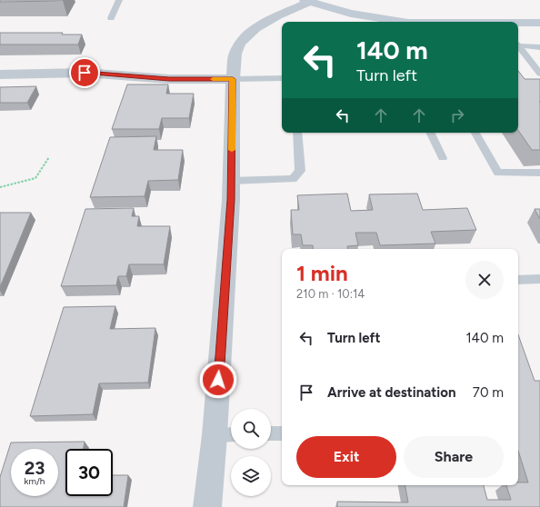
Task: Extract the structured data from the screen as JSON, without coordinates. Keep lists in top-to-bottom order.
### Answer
{
  "page": {
    "turn": ["140 m", "Turn left"],
    "heading": ["1 min", "210 m · 10:14"],
    "list": [
      {
        "name": "Turn left",
        "value": "140 m"
      },
      {
        "name": "Arrive at destination",
        "value": "70 m"
      }
    ],
    "buttons": ["Exit", "Share"],
    "speed": "23 km/h",
    "limit": "30"
  }
}
